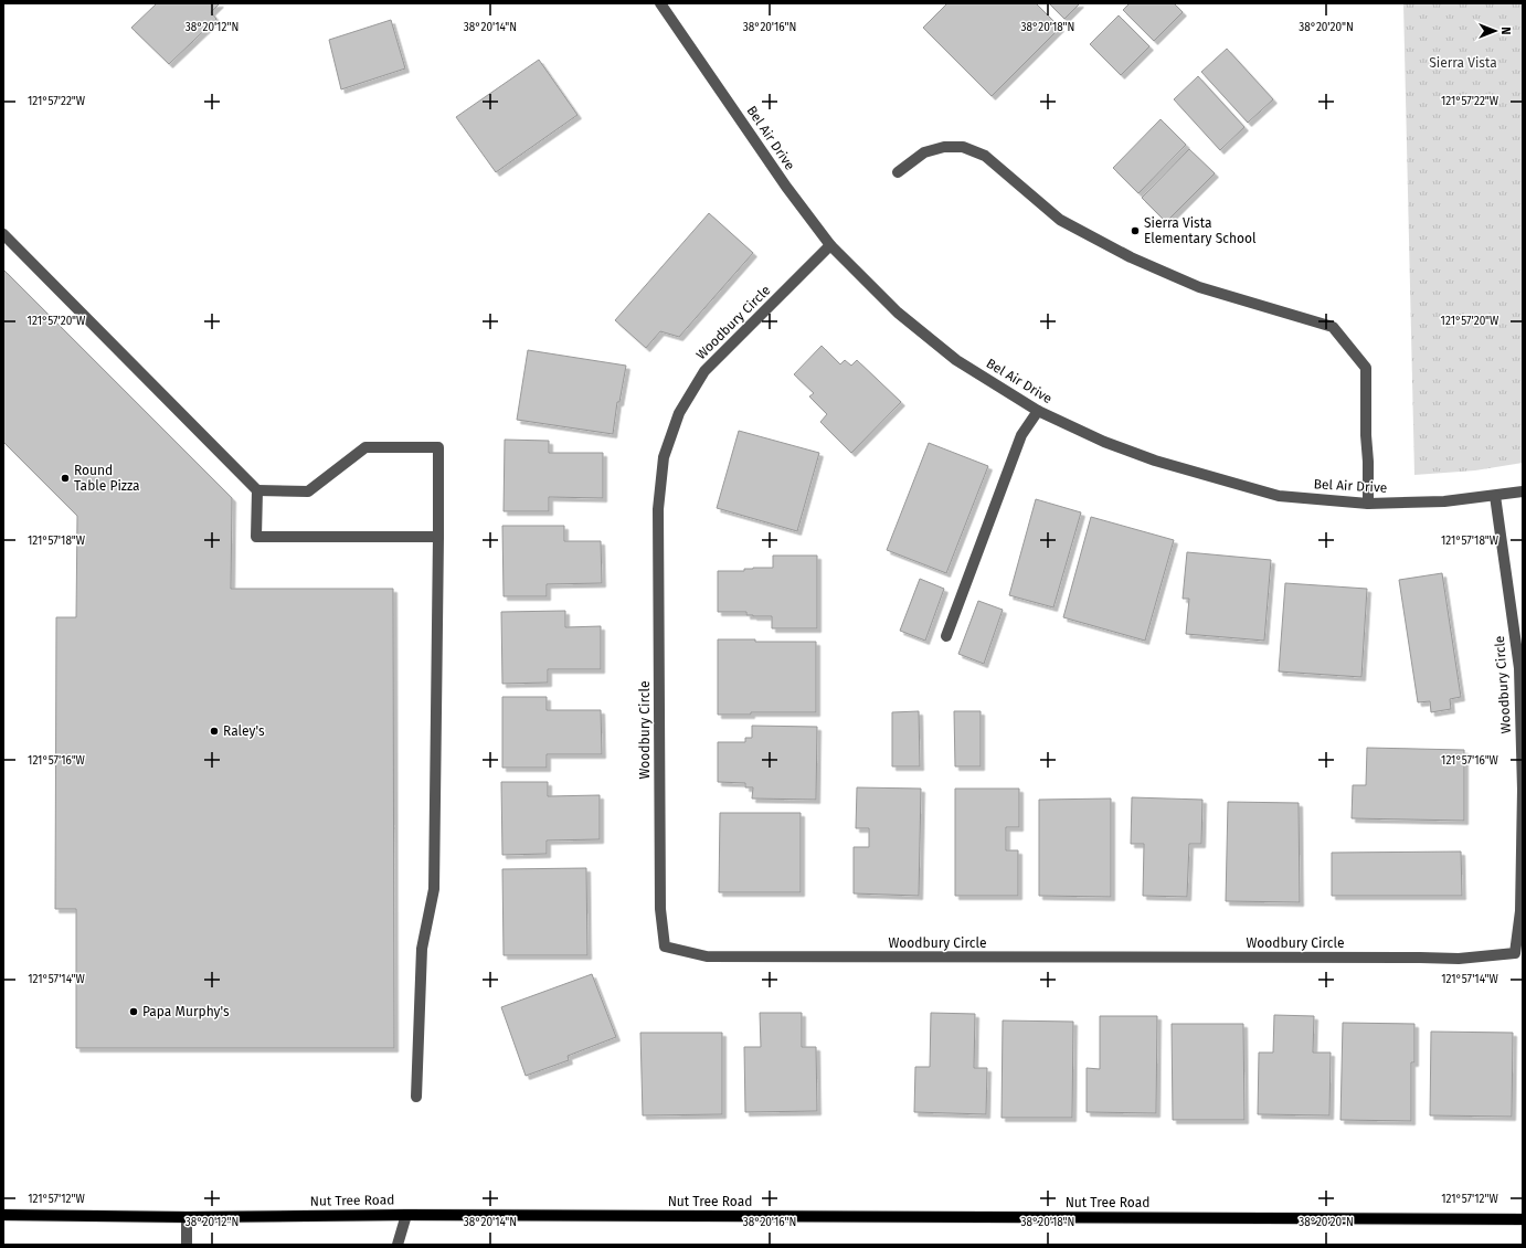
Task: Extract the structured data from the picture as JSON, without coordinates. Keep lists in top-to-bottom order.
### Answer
{
  "streets": {
    "main road": ["Nut Tree Road"],
    "street": ["Bel Air Drive", "Woodbury Circle"]
  },
  "crossings": [
    ["Bel Air Drive", "Woodbury Circle"]
  ],
  "parks": ["Sierra Vista"],
  "places": [
    "Sierra Vista Elementary School",
    "Round Table Pizza",
    "Raley's",
    "Papa Murphy's"
  ],
  "north": "right",
  "coordinates": [
    "38°20'12\"N",
    "38°20'14\"N",
    "38°20'16\"N",
    "38°20'18\"N",
    "38°20'20\"N",
    "121°57'22\"W",
    "121°57'20\"W",
    "121°57'18\"W",
    "121°57'16\"W",
    "121°57'14\"W",
    "121°57'12\"W"
  ]
}
